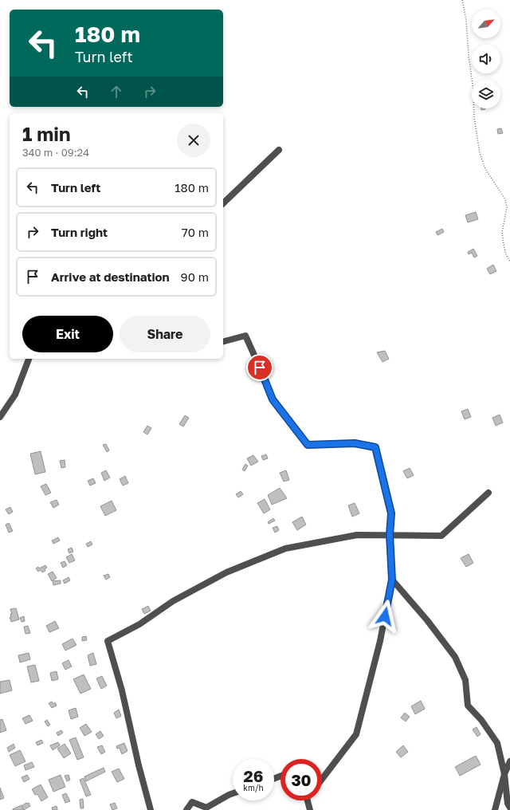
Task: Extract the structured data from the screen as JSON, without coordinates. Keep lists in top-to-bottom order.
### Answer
{
  "north": "top right",
  "page": {
    "turn": ["180 m", "Turn left"],
    "heading": ["1 min", "340 m · 09:24"],
    "list": [
      {
        "name": "Turn left",
        "value": "180 m"
      },
      {
        "name": "Turn right",
        "value": "70 m"
      },
      {
        "name": "Arrive at destination",
        "value": "90 m"
      }
    ],
    "buttons": ["Exit", "Share"],
    "speed": "26 km/h",
    "limit": "30"
  }
}
